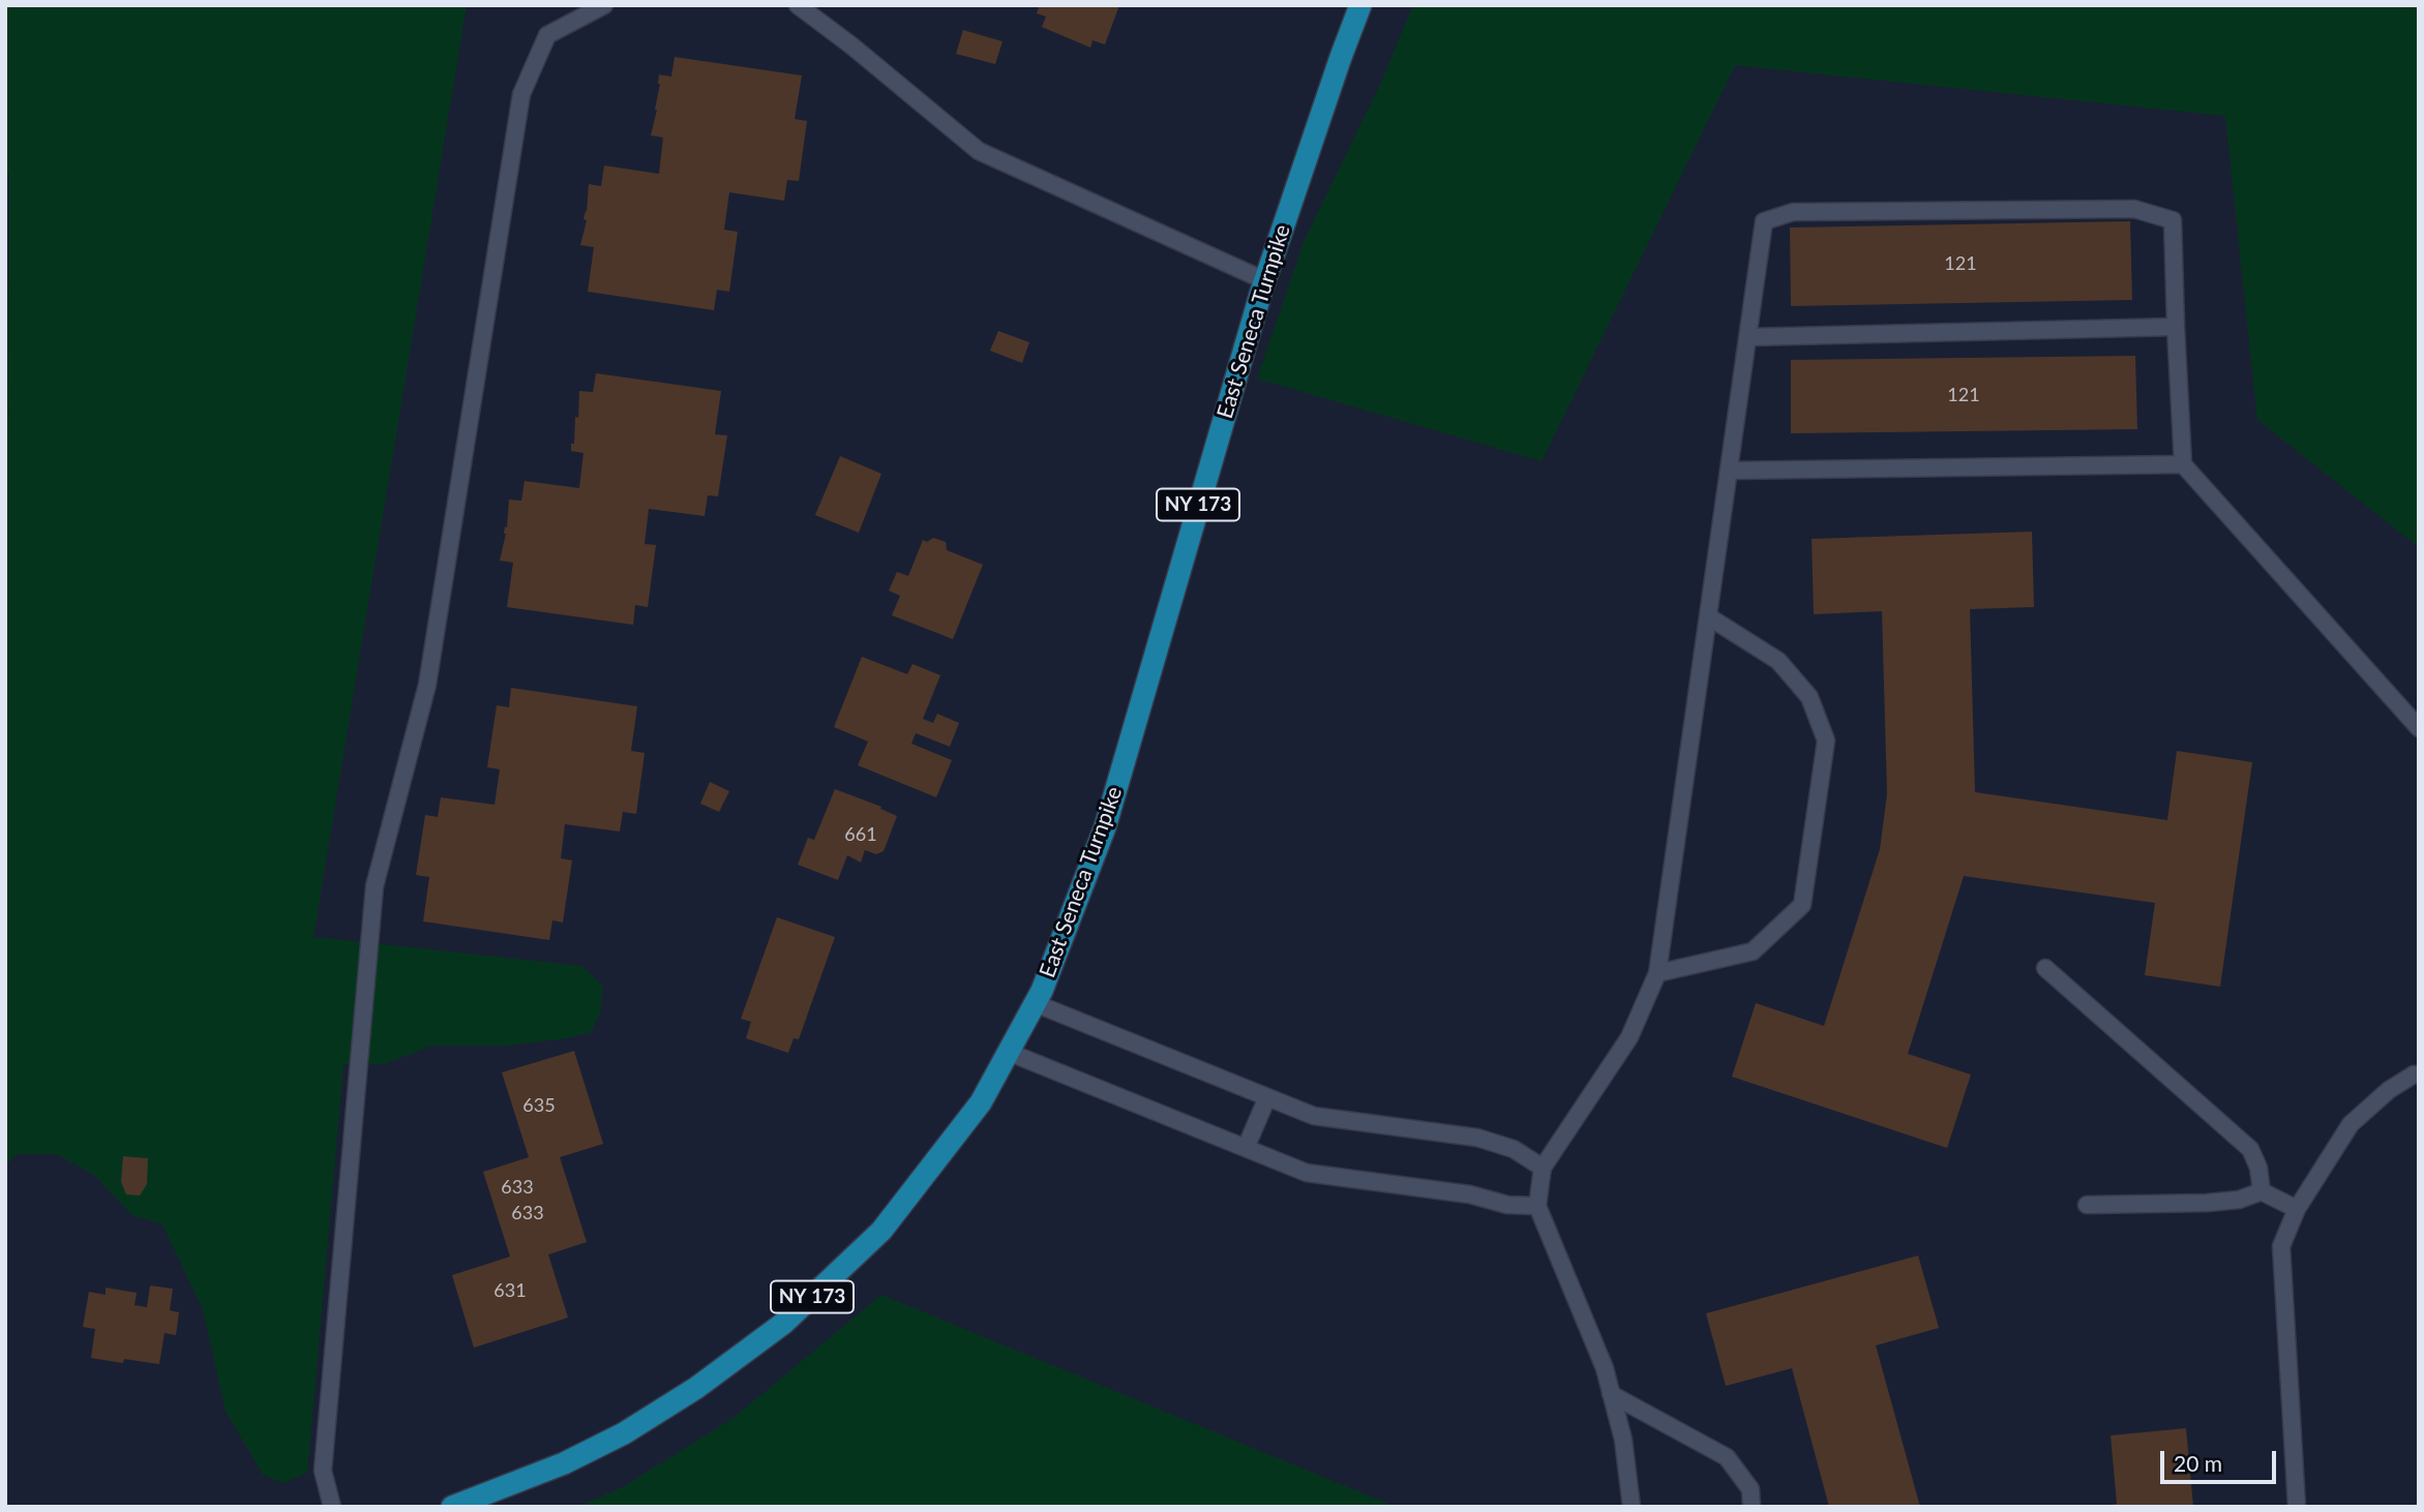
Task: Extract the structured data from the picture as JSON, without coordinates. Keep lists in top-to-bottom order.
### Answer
{
  "streets": {
    "main road": ["East Seneca Turnpike", "NY 173"]
  },
  "house_numbers": [
    "121",
    "121",
    "661",
    "635",
    "633",
    "633",
    "631"
  ],
  "scale_bar": "20 m"
}
